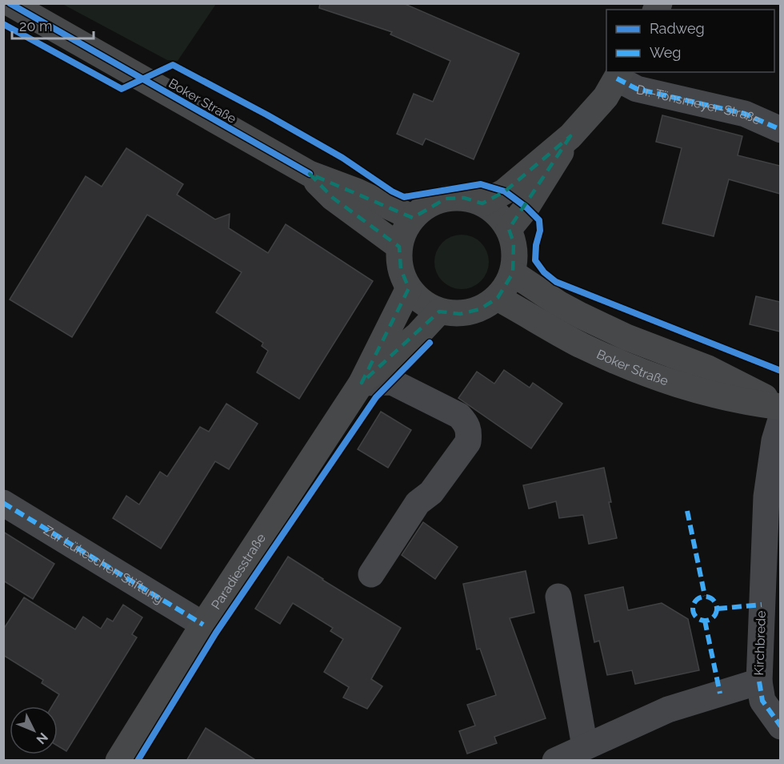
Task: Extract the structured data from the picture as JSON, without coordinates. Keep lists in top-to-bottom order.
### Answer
{
  "streets": {
    "main road": ["Boker Straße", "Paradiesstraße"],
    "street": ["Dr.-Tönsmeyer-Straße", "Zur Lükeschen Stiftung", "Kirchbrede"]
  },
  "crossings": [
    ["Boker Straße", "Paradiesstraße"],
    ["Zur Lükeschen Stiftung", "Paradiesstraße"]
  ],
  "legend": ["Radweg", "Weg"],
  "scale_bar": "20 m",
  "north": "bottom right"
}
